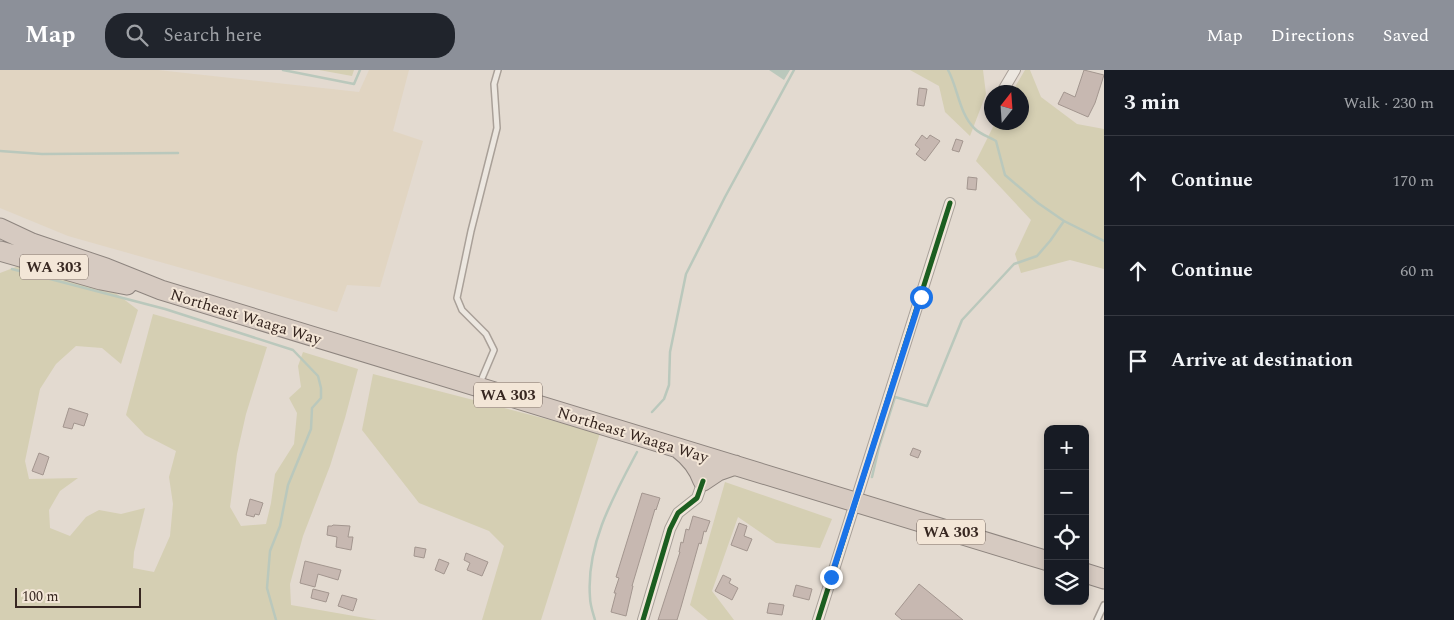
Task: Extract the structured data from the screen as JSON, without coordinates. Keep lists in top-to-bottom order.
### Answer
{
  "streets": {
    "highway": ["WA 303", "Northeast Waaga Way"]
  },
  "crossings": [
    ["WA 303", "Northeast Waaga Way"]
  ],
  "scale_bar": "100 m",
  "north": "top",
  "page": {
    "header": "Map",
    "search": "Search here",
    "nav": ["Map", "Directions", "Saved"],
    "heading": ["3 min", "Walk · 230 m"],
    "list": [
      ["Continue", "170 m"],
      ["Continue", "60 m"],
      "Arrive at destination"
    ],
    "map_buttons": ["+", "−"],
    "scale": "100 m"
  }
}
